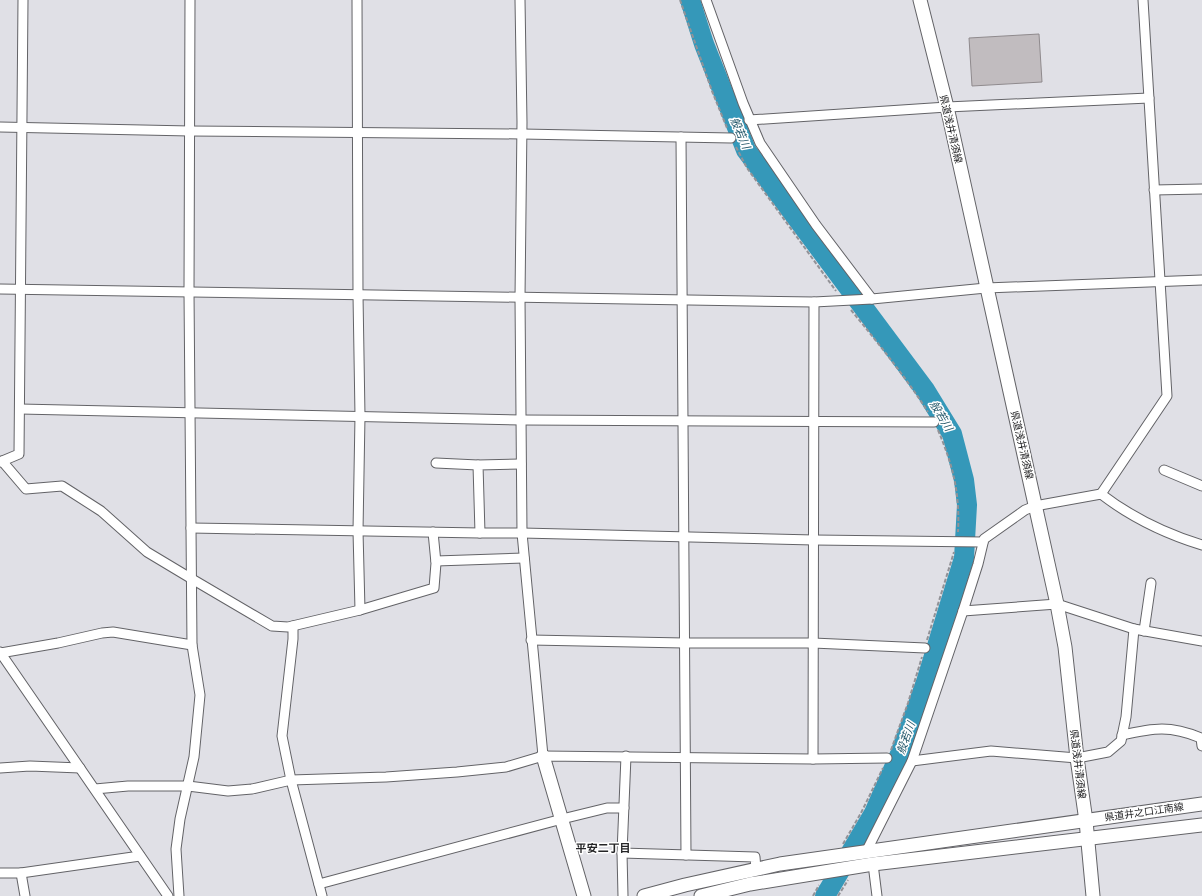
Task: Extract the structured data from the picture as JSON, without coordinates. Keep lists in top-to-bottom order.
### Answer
{
  "streets": {
    "main road": ["県道浅井清須線", "県道井之口江南線"]
  },
  "crossings": [
    ["県道浅井清須線", "県道井之口江南線"]
  ],
  "districts": ["平安二丁目"],
  "water": ["般若川"]
}
